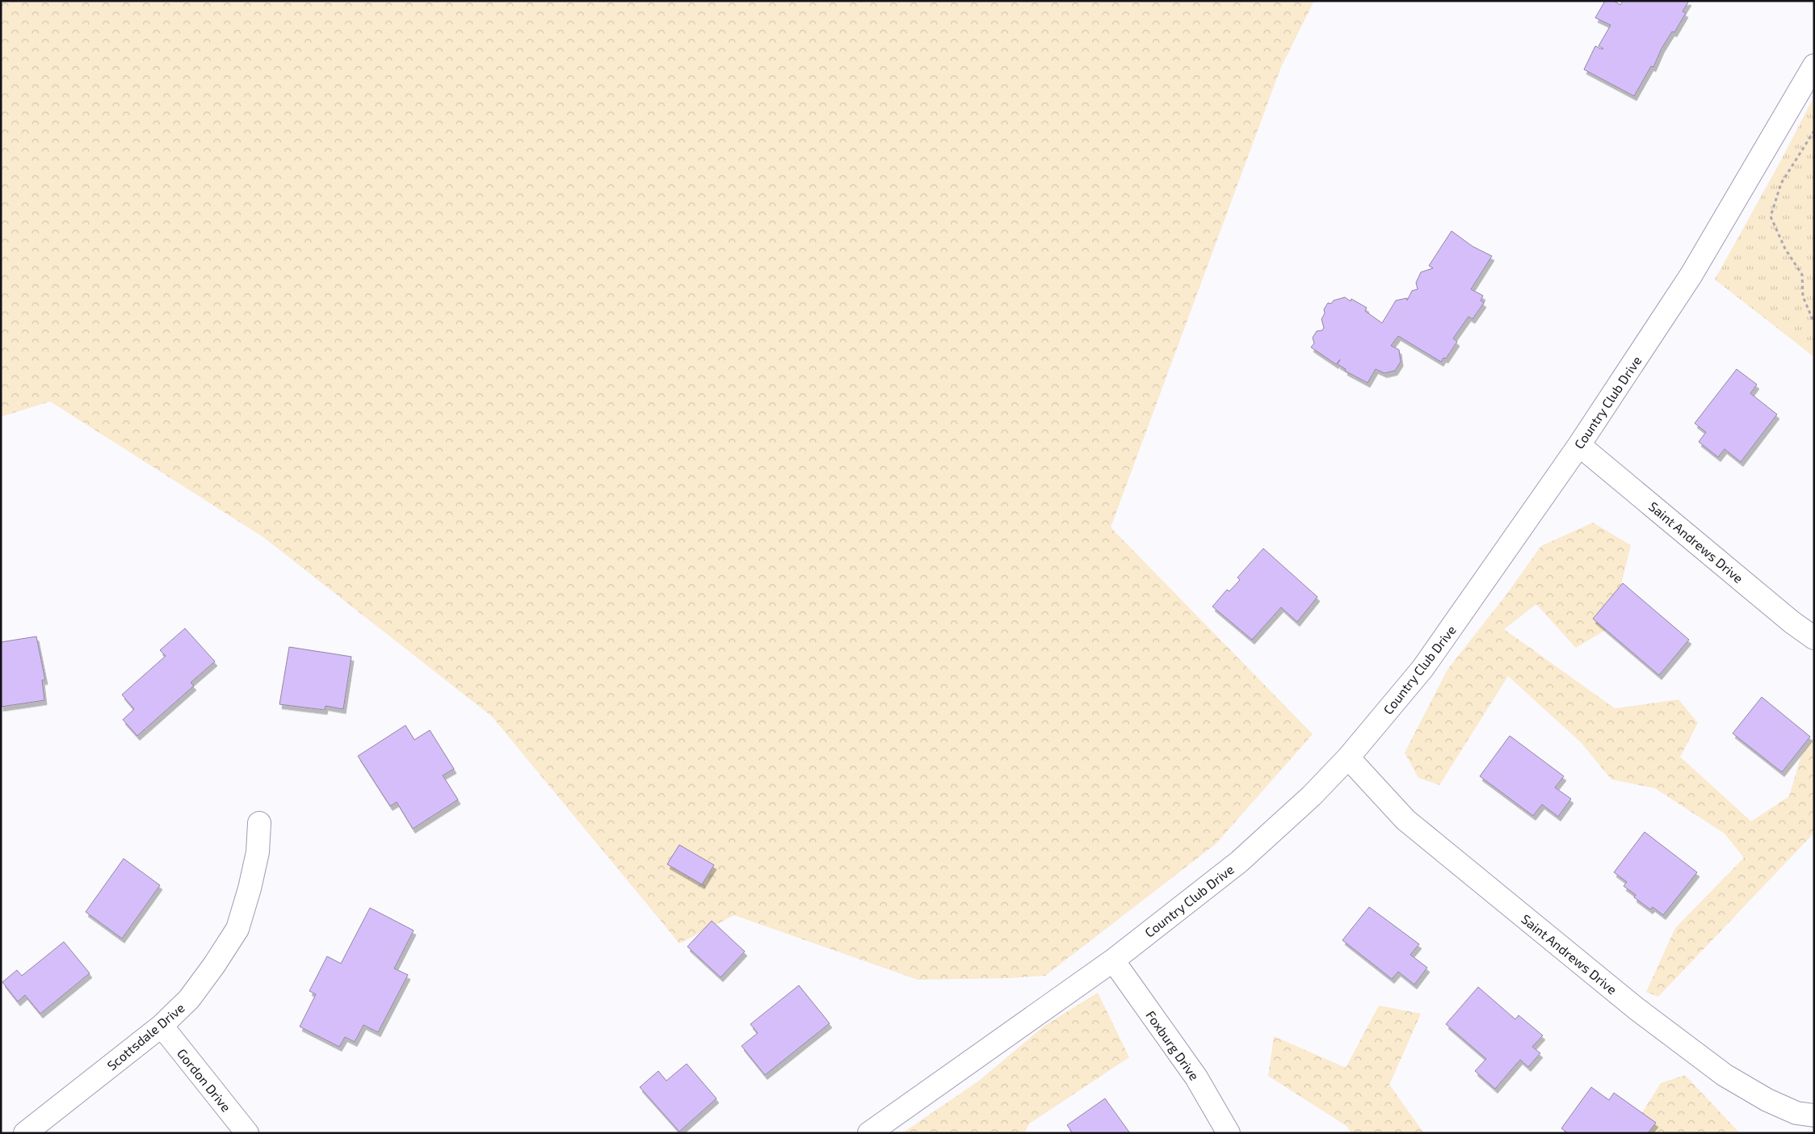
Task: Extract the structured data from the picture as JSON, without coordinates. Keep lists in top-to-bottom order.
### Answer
{
  "streets": {
    "street": [
      "Country Club Drive",
      "Saint Andrews Drive",
      "Scottsdale Drive",
      "Foxburg Drive",
      "Gordon Drive"
    ]
  },
  "crossings": [
    ["Country Club Drive", "Saint Andrews Drive"],
    ["Country Club Drive", "Foxburg Drive"],
    ["Scottsdale Drive", "Gordon Drive"]
  ]
}
